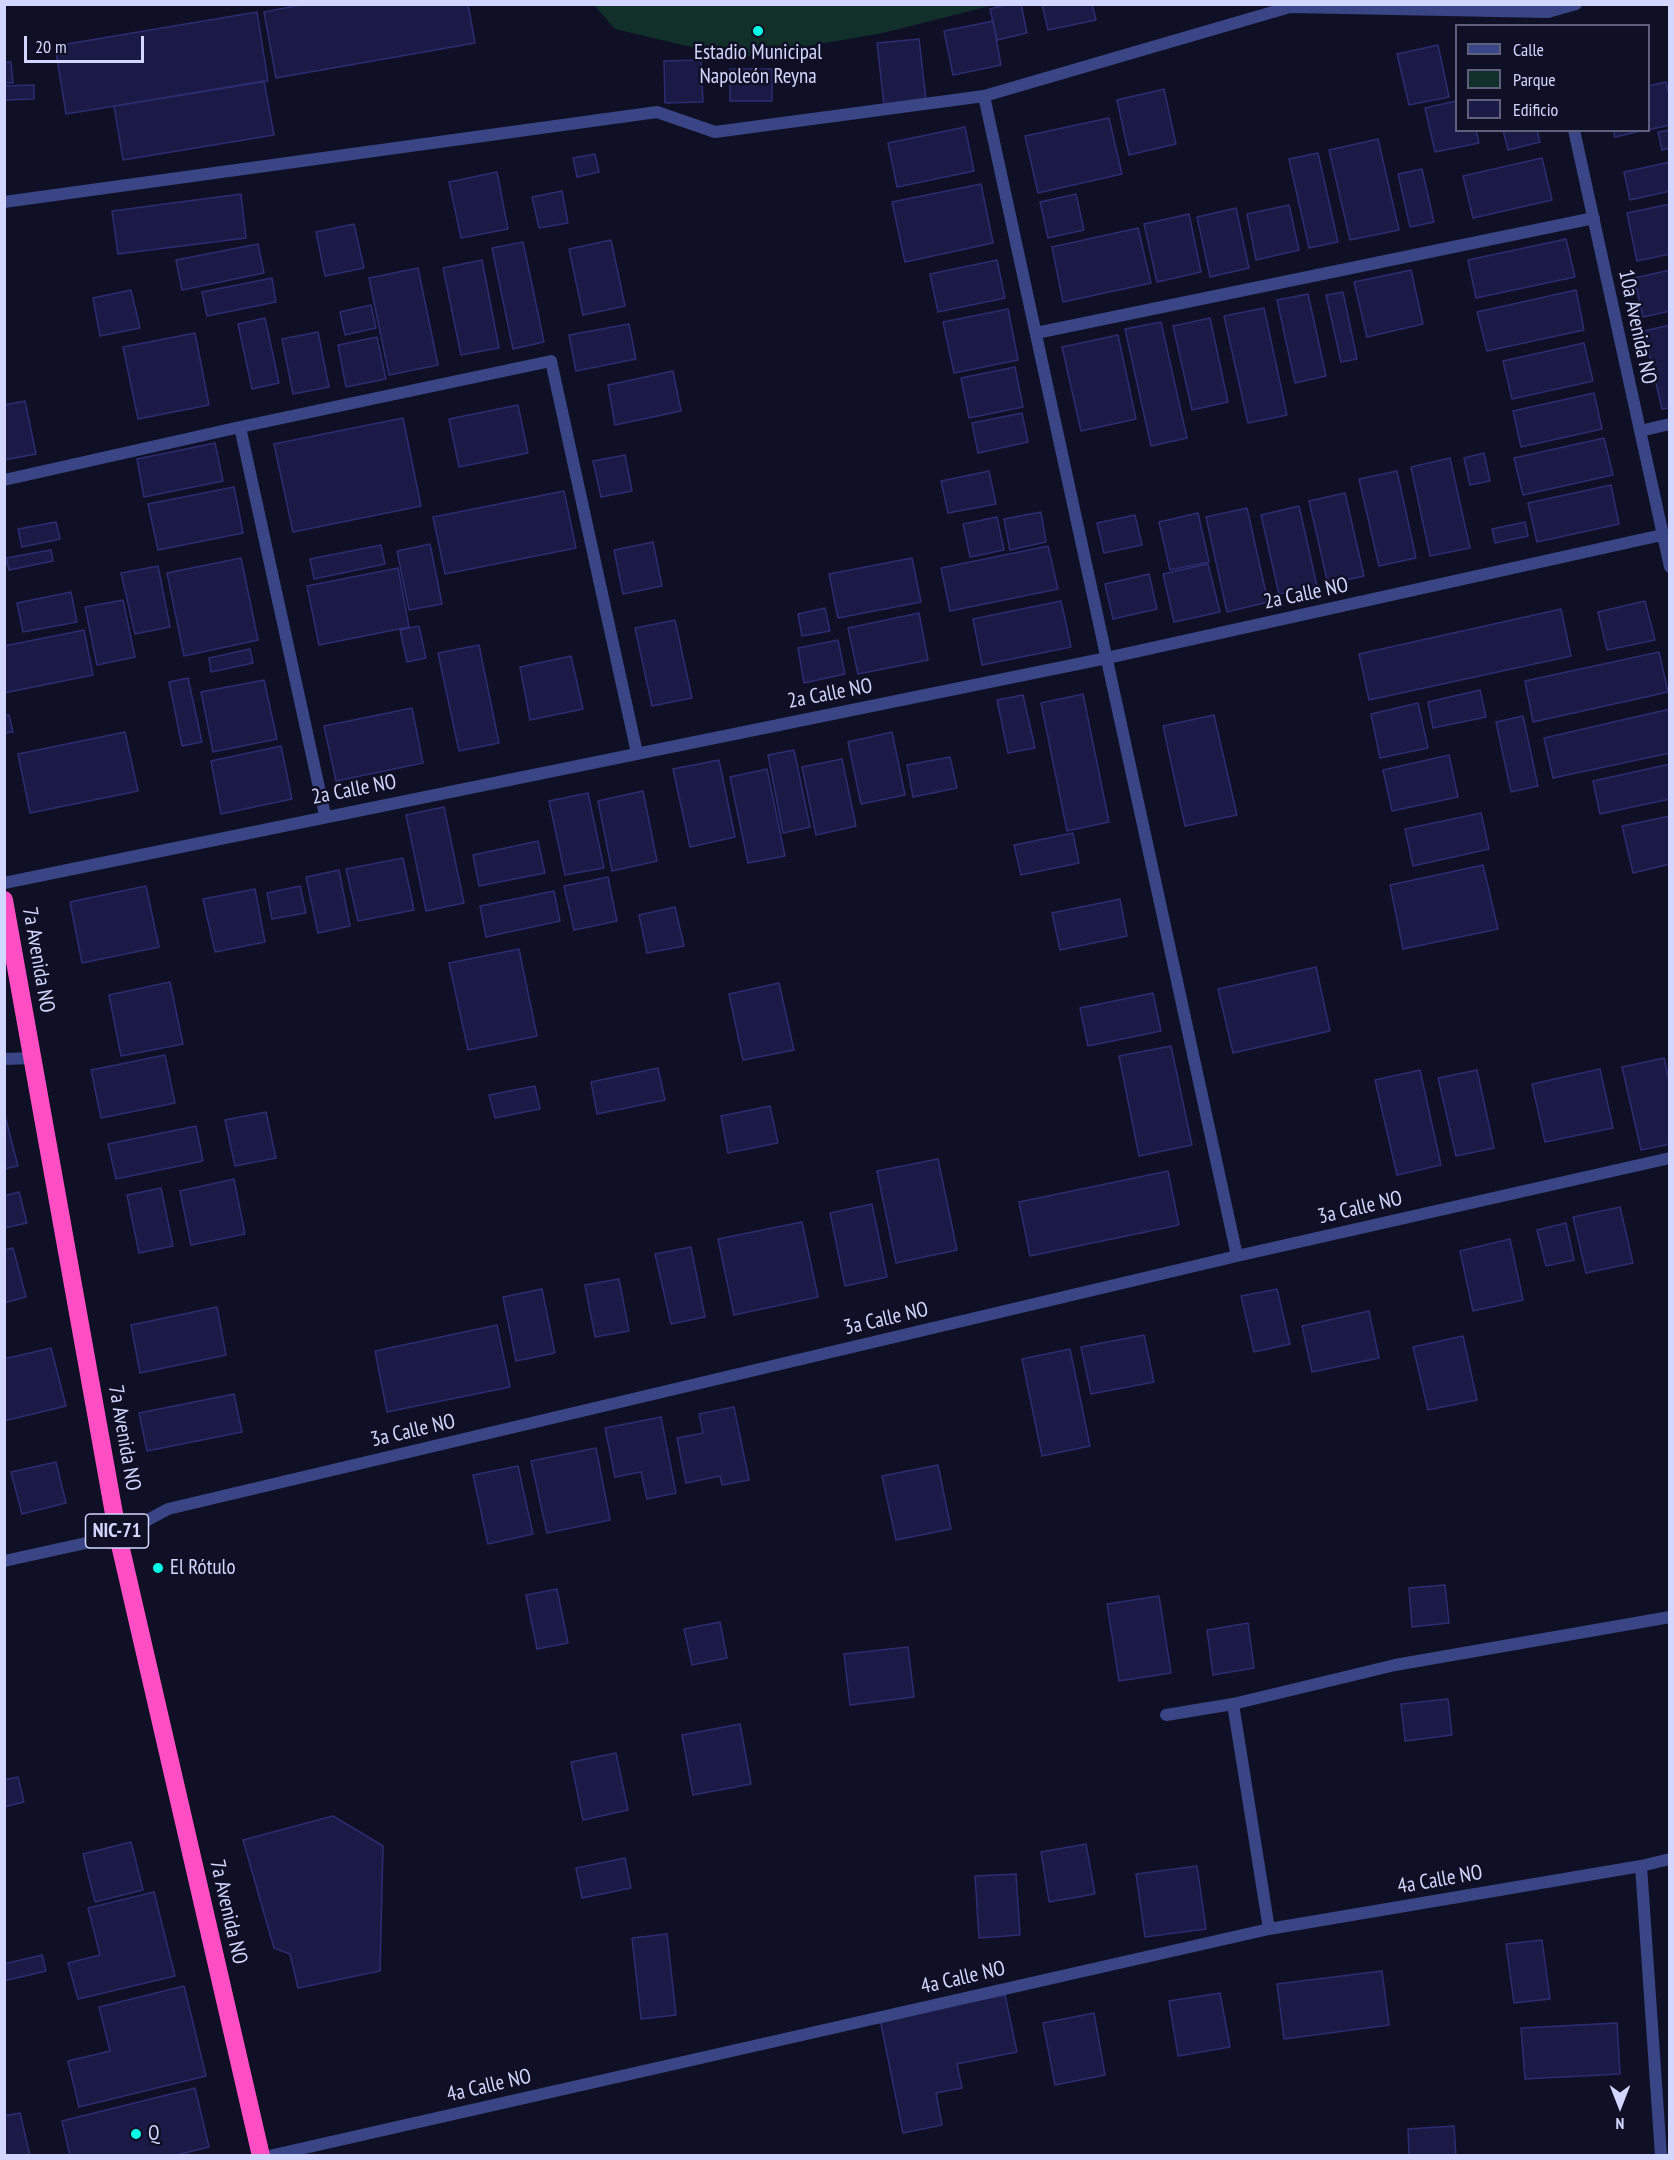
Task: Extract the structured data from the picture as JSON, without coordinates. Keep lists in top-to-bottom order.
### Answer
{
  "streets": {
    "highway": ["7a Avenida NO", "NIC-71"],
    "street": [
      "10a Avenida NO",
      "2a Calle NO",
      "3a Calle NO",
      "4a Calle NO"
    ]
  },
  "crossings": [
    ["10a Avenida NO", "2a Calle NO"],
    ["7a Avenida NO", "3a Calle NO"]
  ],
  "places": ["Estadio Municipal Napoleón Reyna", "El Rótulo", "Q"],
  "legend": ["Calle", "Parque", "Edificio"],
  "scale_bar": "20 m",
  "north": "bottom"
}
